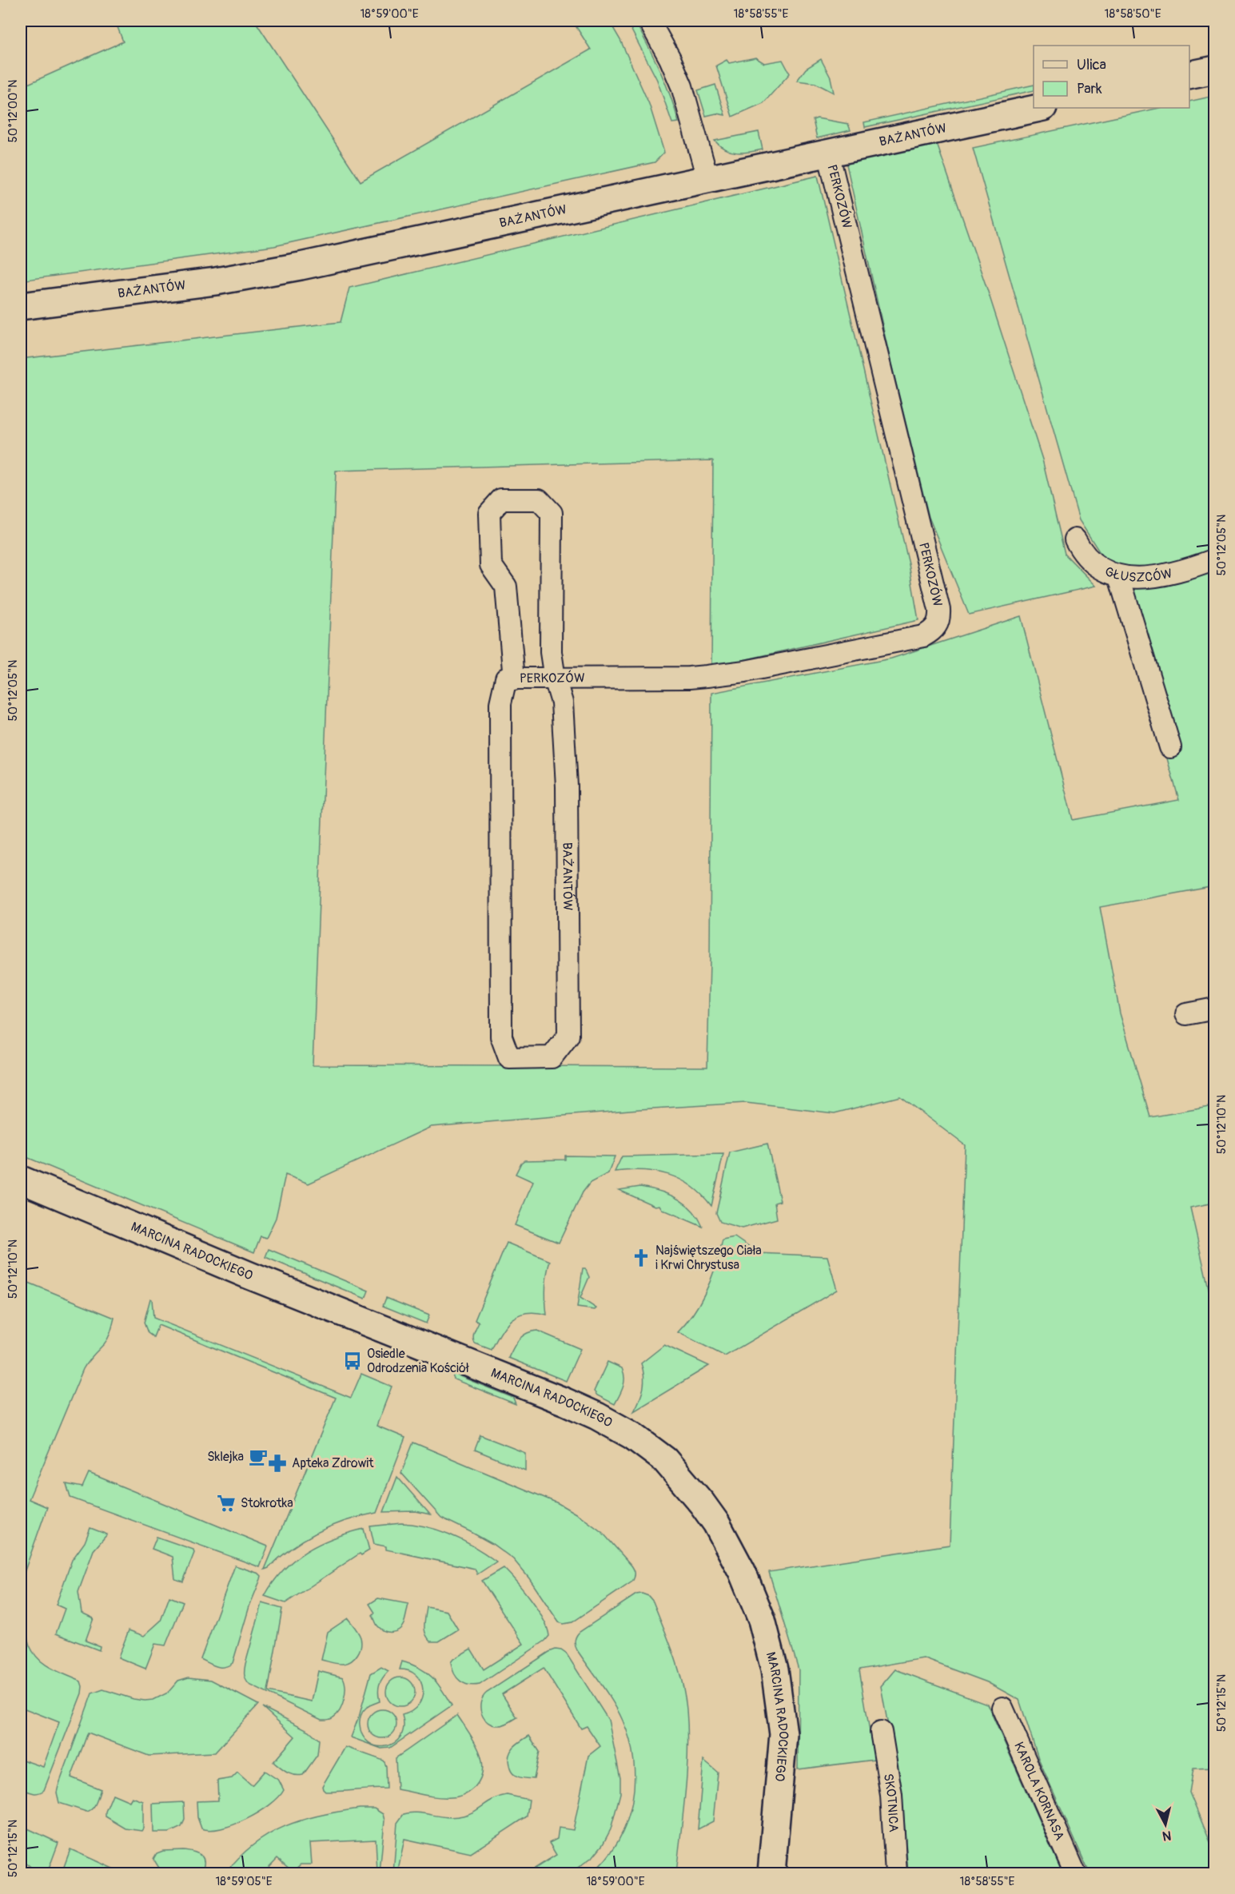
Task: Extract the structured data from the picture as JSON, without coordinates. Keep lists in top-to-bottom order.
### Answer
{
  "streets": {
    "street": [
      "BAŻANTÓW",
      "PERKOZÓW",
      "GŁUSZCÓW",
      "MARCINA RADOCKIEGO",
      "KAROLA KORNASA",
      "SKOTNICA"
    ]
  },
  "crossings": [
    ["BAŻANTÓW", "PERKOZÓW"]
  ],
  "places": {
    "church": ["Najświętszego Ciała i Krwi Chrystusa"],
    "bus stop": ["Osiedle Odrodzenia Kościół"],
    "cafe": ["Sklejka"],
    "pharmacy": ["Apteka Zdrowit"],
    "supermarket": ["Stokrotka"]
  },
  "legend": ["Ulica", "Park"],
  "north": "bottom",
  "coordinates": [
    "18°59'00\"E",
    "18°58'55\"E",
    "18°58'50\"E",
    "50°12'00\"N",
    "50°12'05\"N",
    "50°12'10\"N",
    "50°12'15\"N",
    "18°59'05\"E"
  ]
}
